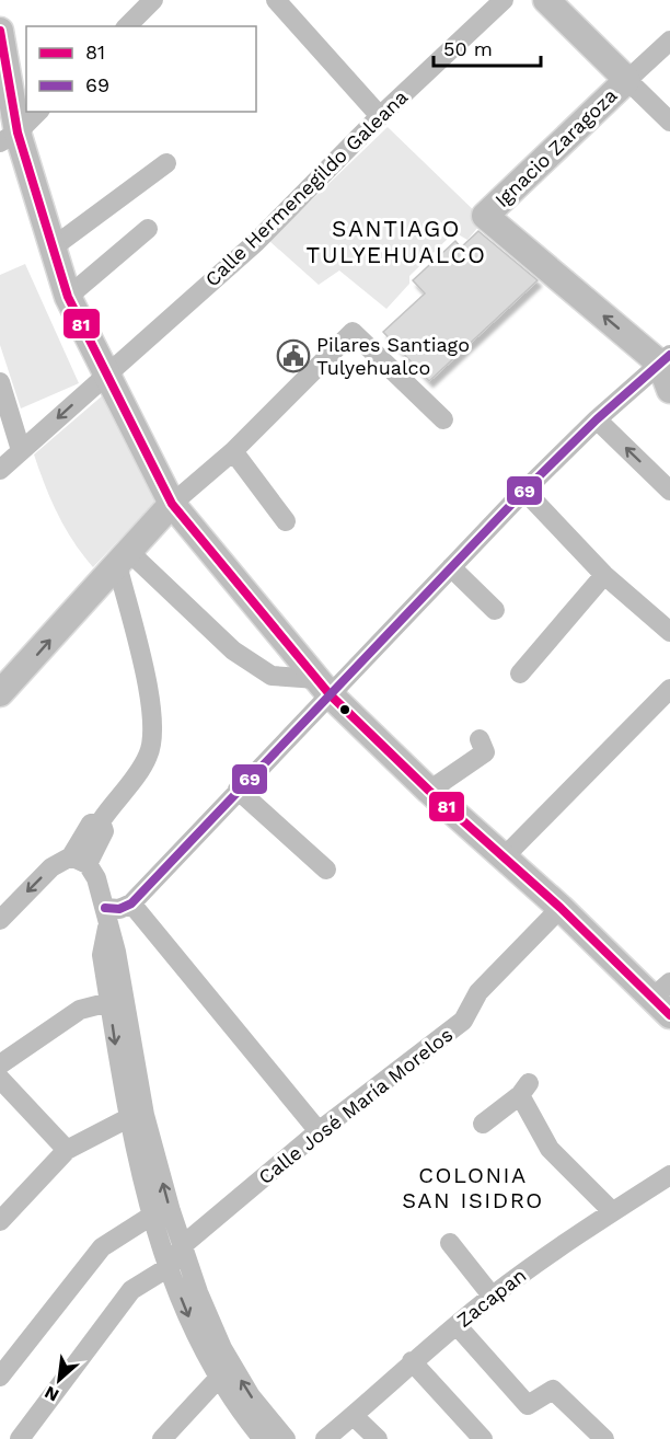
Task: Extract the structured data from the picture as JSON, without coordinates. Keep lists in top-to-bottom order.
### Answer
{
  "streets": {
    "main road": ["Ignacio Zaragoza"],
    "street": ["Calle Hermenegildo Galeana", "Calle José María Morelos", "Zacapan"]
  },
  "districts": ["SANTIAGO TULYEHUALCO", "COLONIA SAN ISIDRO"],
  "places": {
    "public building": ["Pilares Santiago Tulyehualco"]
  },
  "lines": ["transit line 81", "transit line 69"],
  "legend": ["81", "69"],
  "scale_bar": "50 m",
  "north": "bottom left"
}
